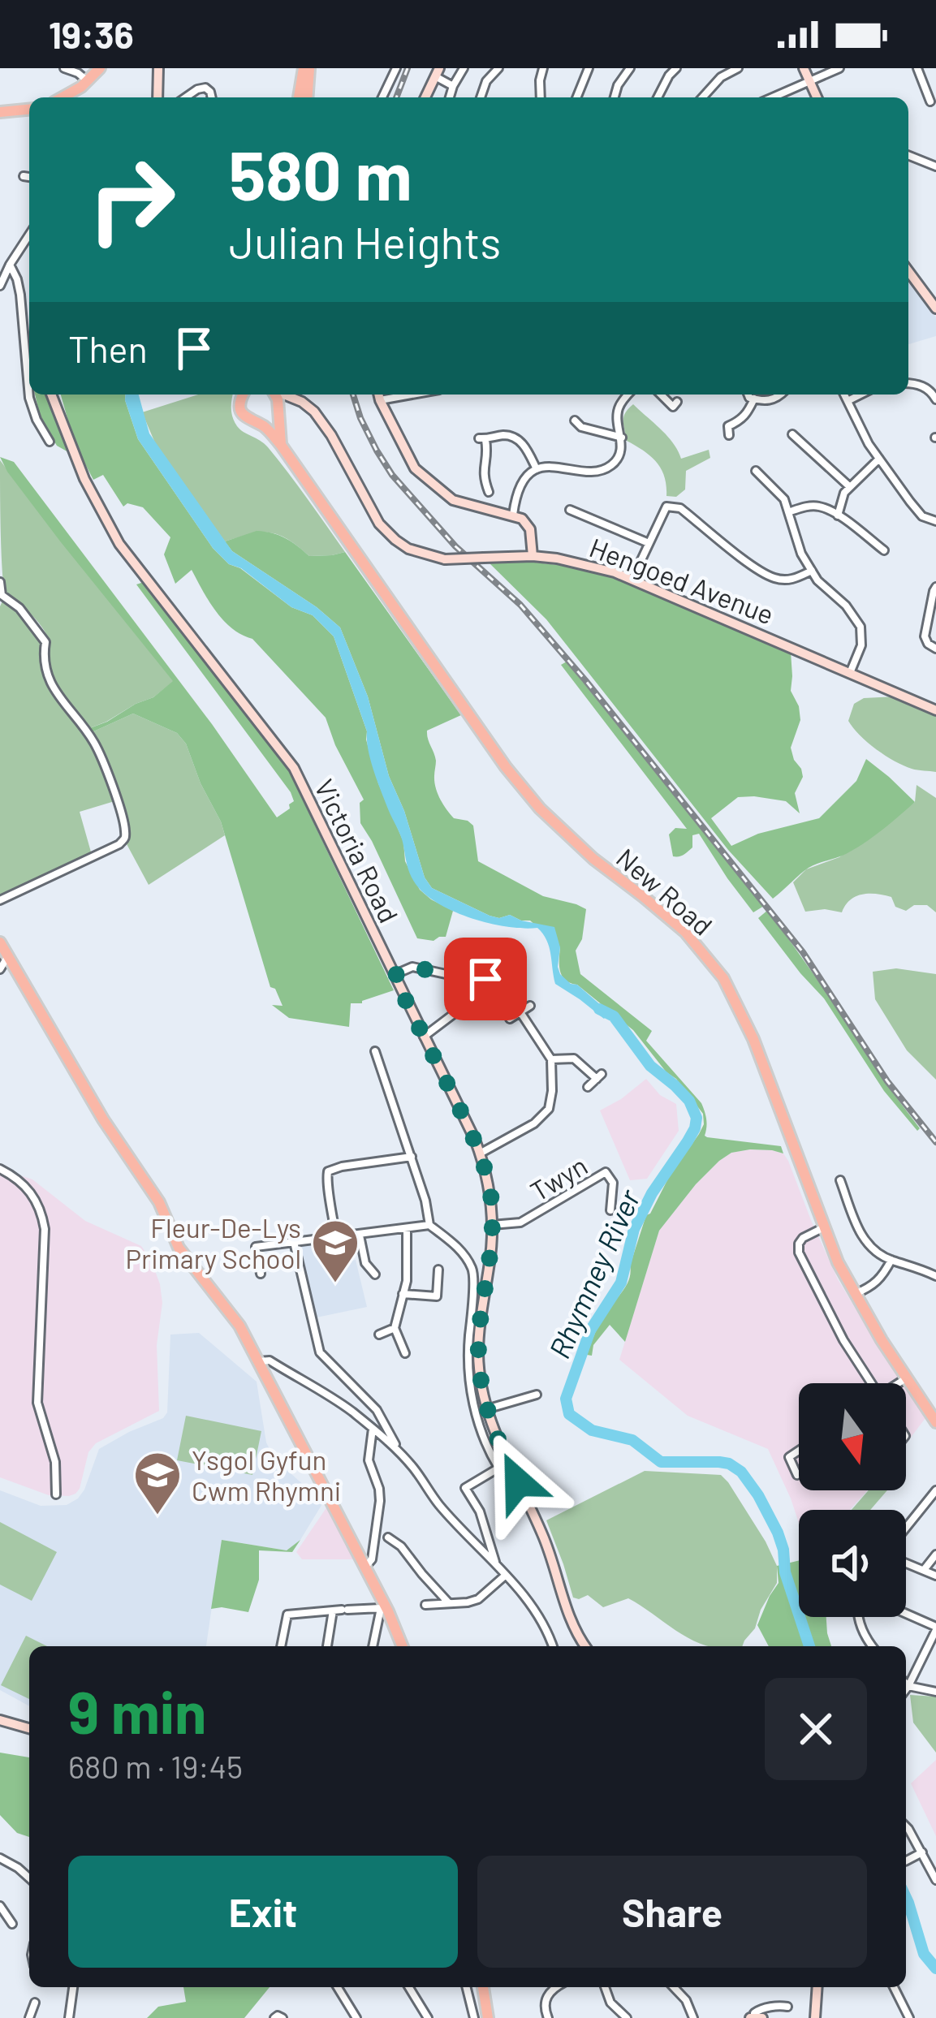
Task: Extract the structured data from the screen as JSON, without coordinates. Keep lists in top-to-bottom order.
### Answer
{
  "streets": {
    "main road": ["Hengoed Avenue", "Victoria Road", "New Road"],
    "street": ["Twyn"]
  },
  "crossings": [
    ["Victoria Road", "Twyn"]
  ],
  "water": ["Rhymney River"],
  "places": {
    "school or university": ["Fleur-De-Lys Primary School", "Ysgol Gyfun Cwm Rhymni"]
  },
  "north": "bottom",
  "page": {
    "status": "19:36",
    "turn": ["580 m", "Julian Heights"],
    "then": "Then",
    "heading": ["9 min", "680 m · 19:45"],
    "buttons": ["Exit", "Share"]
  }
}
